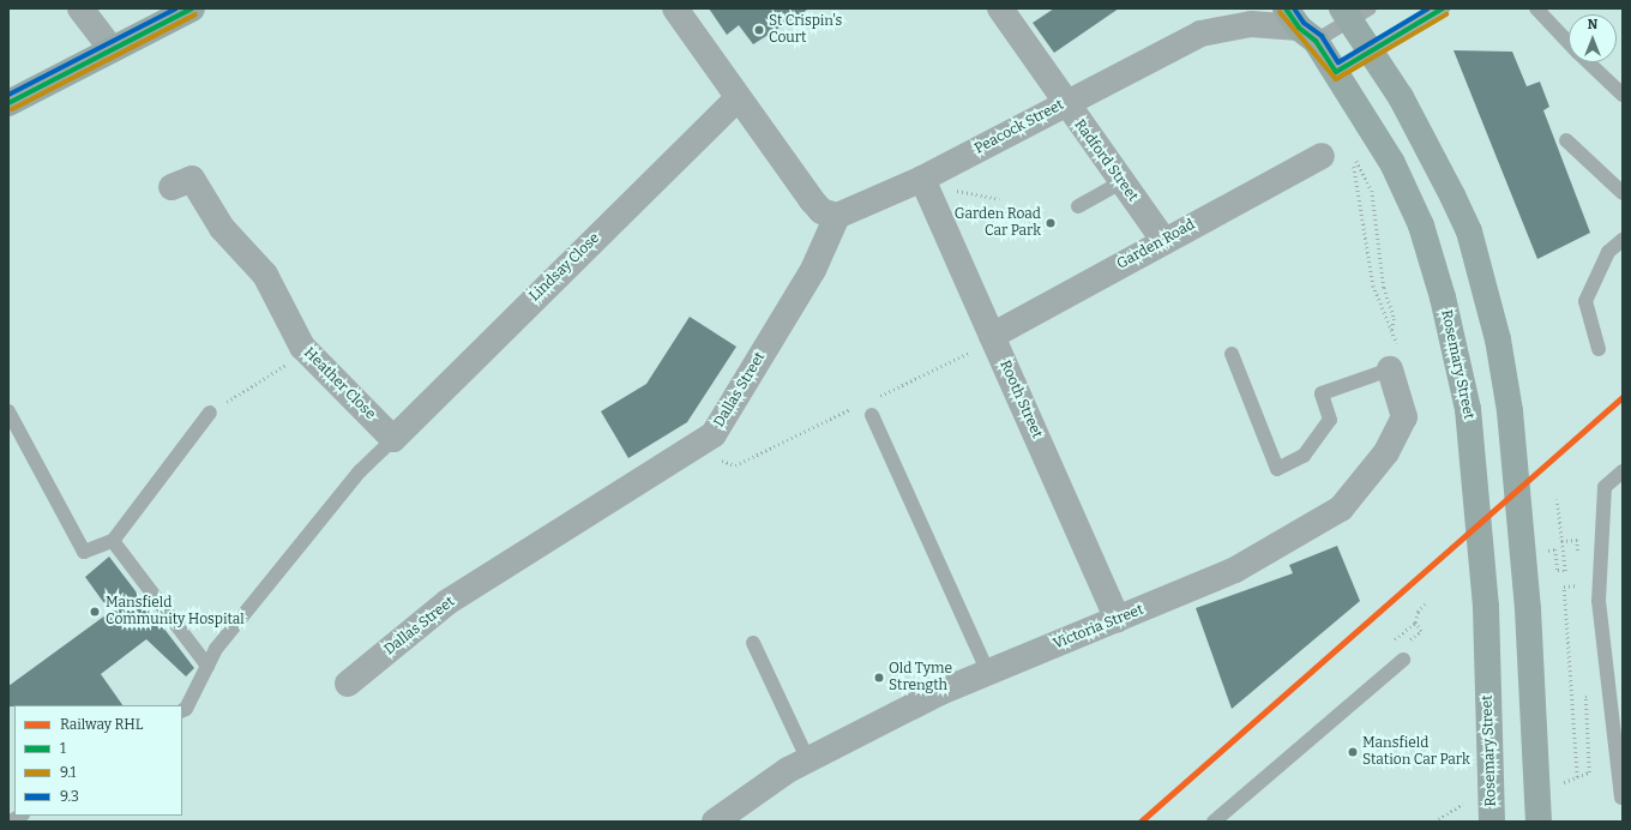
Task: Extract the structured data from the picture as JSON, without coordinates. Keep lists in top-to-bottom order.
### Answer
{
  "streets": {
    "highway": ["Rosemary Street"],
    "street": [
      "Peacock Street",
      "Radford Street",
      "Garden Road",
      "Lindsay Close",
      "Heather Close",
      "Dallas Street",
      "Rooth Street",
      "Victoria Street"
    ]
  },
  "crossings": [
    ["Peacock Street", "Radford Street"],
    ["Peacock Street", "Rosemary Street"],
    ["Peacock Street", "Dallas Street"],
    ["Peacock Street", "Rooth Street"],
    ["Radford Street", "Garden Road"],
    ["Garden Road", "Rooth Street"],
    ["Lindsay Close", "Heather Close"],
    ["Rooth Street", "Victoria Street"]
  ],
  "places": [
    "St Crispin's Court",
    "Garden Road Car Park",
    "Mansfield Community Hospital",
    "Old Tyme Strength",
    "Mansfield Station Car Park"
  ],
  "lines": [
    "transit line 1",
    "transit line 9.3",
    "transit line 9.1",
    "rail line RHL"
  ],
  "legend": [
    "Railway RHL",
    "1",
    "9.1",
    "9.3"
  ],
  "north": "top"
}
